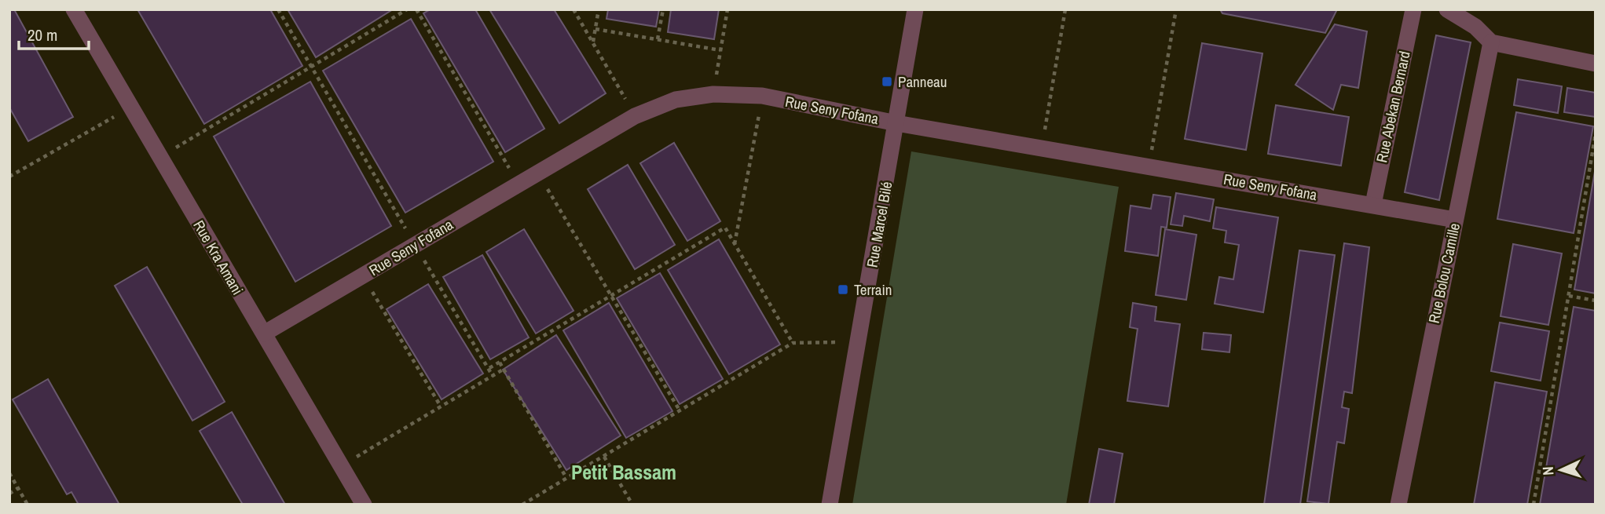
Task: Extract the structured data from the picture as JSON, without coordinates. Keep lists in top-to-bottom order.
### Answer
{
  "streets": {
    "street": [
      "Rue Abekan Bernard",
      "Rue Seny Fofana",
      "Rue Marcel Bilé",
      "Rue Kra Amani",
      "Rue Bolou Camille"
    ]
  },
  "crossings": [
    ["Rue Abekan Bernard", "Rue Seny Fofana"],
    ["Rue Seny Fofana", "Rue Marcel Bilé"],
    ["Rue Seny Fofana", "Rue Kra Amani"],
    ["Rue Seny Fofana", "Rue Bolou Camille"]
  ],
  "districts": ["Petit Bassam"],
  "places": {
    "transit": ["Panneau", "Terrain"]
  },
  "scale_bar": "20 m",
  "north": "left"
}
